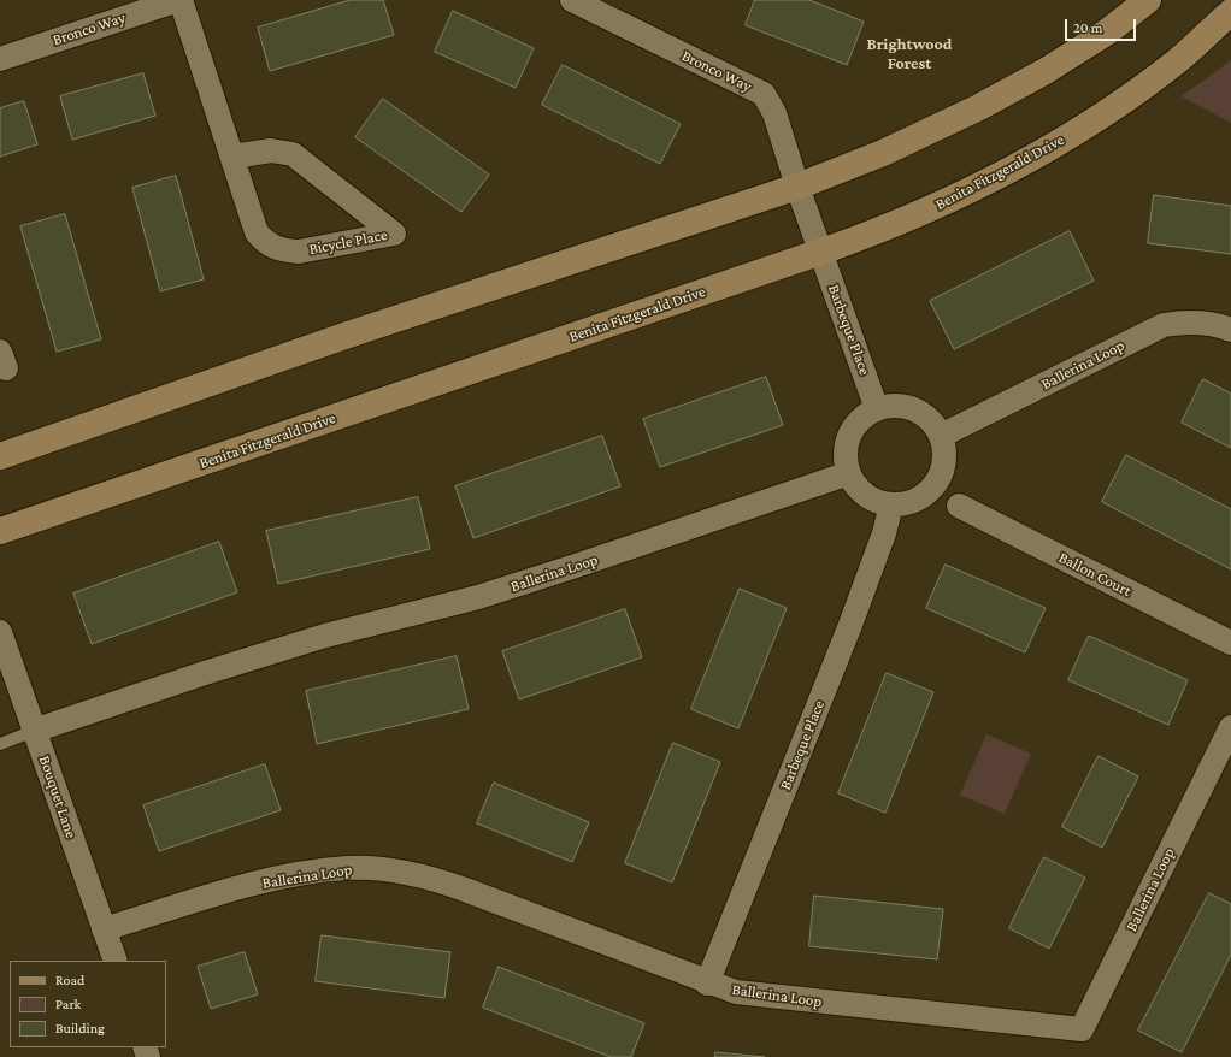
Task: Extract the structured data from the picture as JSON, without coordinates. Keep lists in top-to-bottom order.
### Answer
{
  "streets": {
    "main road": ["Benita Fitzgerald Drive"],
    "street": [
      "Bronco Way",
      "Bicycle Place",
      "Barbeque Place",
      "Ballerina Loop",
      "Ballon Court",
      "Bouquet Lane"
    ]
  },
  "crossings": [
    ["Bronco Way", "Benita Fitzgerald Drive"],
    ["Bronco Way", "Bicycle Place"],
    ["Bronco Way", "Barbeque Place"],
    ["Benita Fitzgerald Drive", "Barbeque Place"],
    ["Barbeque Place", "Ballerina Loop"],
    ["Ballerina Loop", "Bouquet Lane"]
  ],
  "districts": ["Brightwood Forest"],
  "legend": ["Road", "Park", "Building"],
  "scale_bar": "20 m"
}
